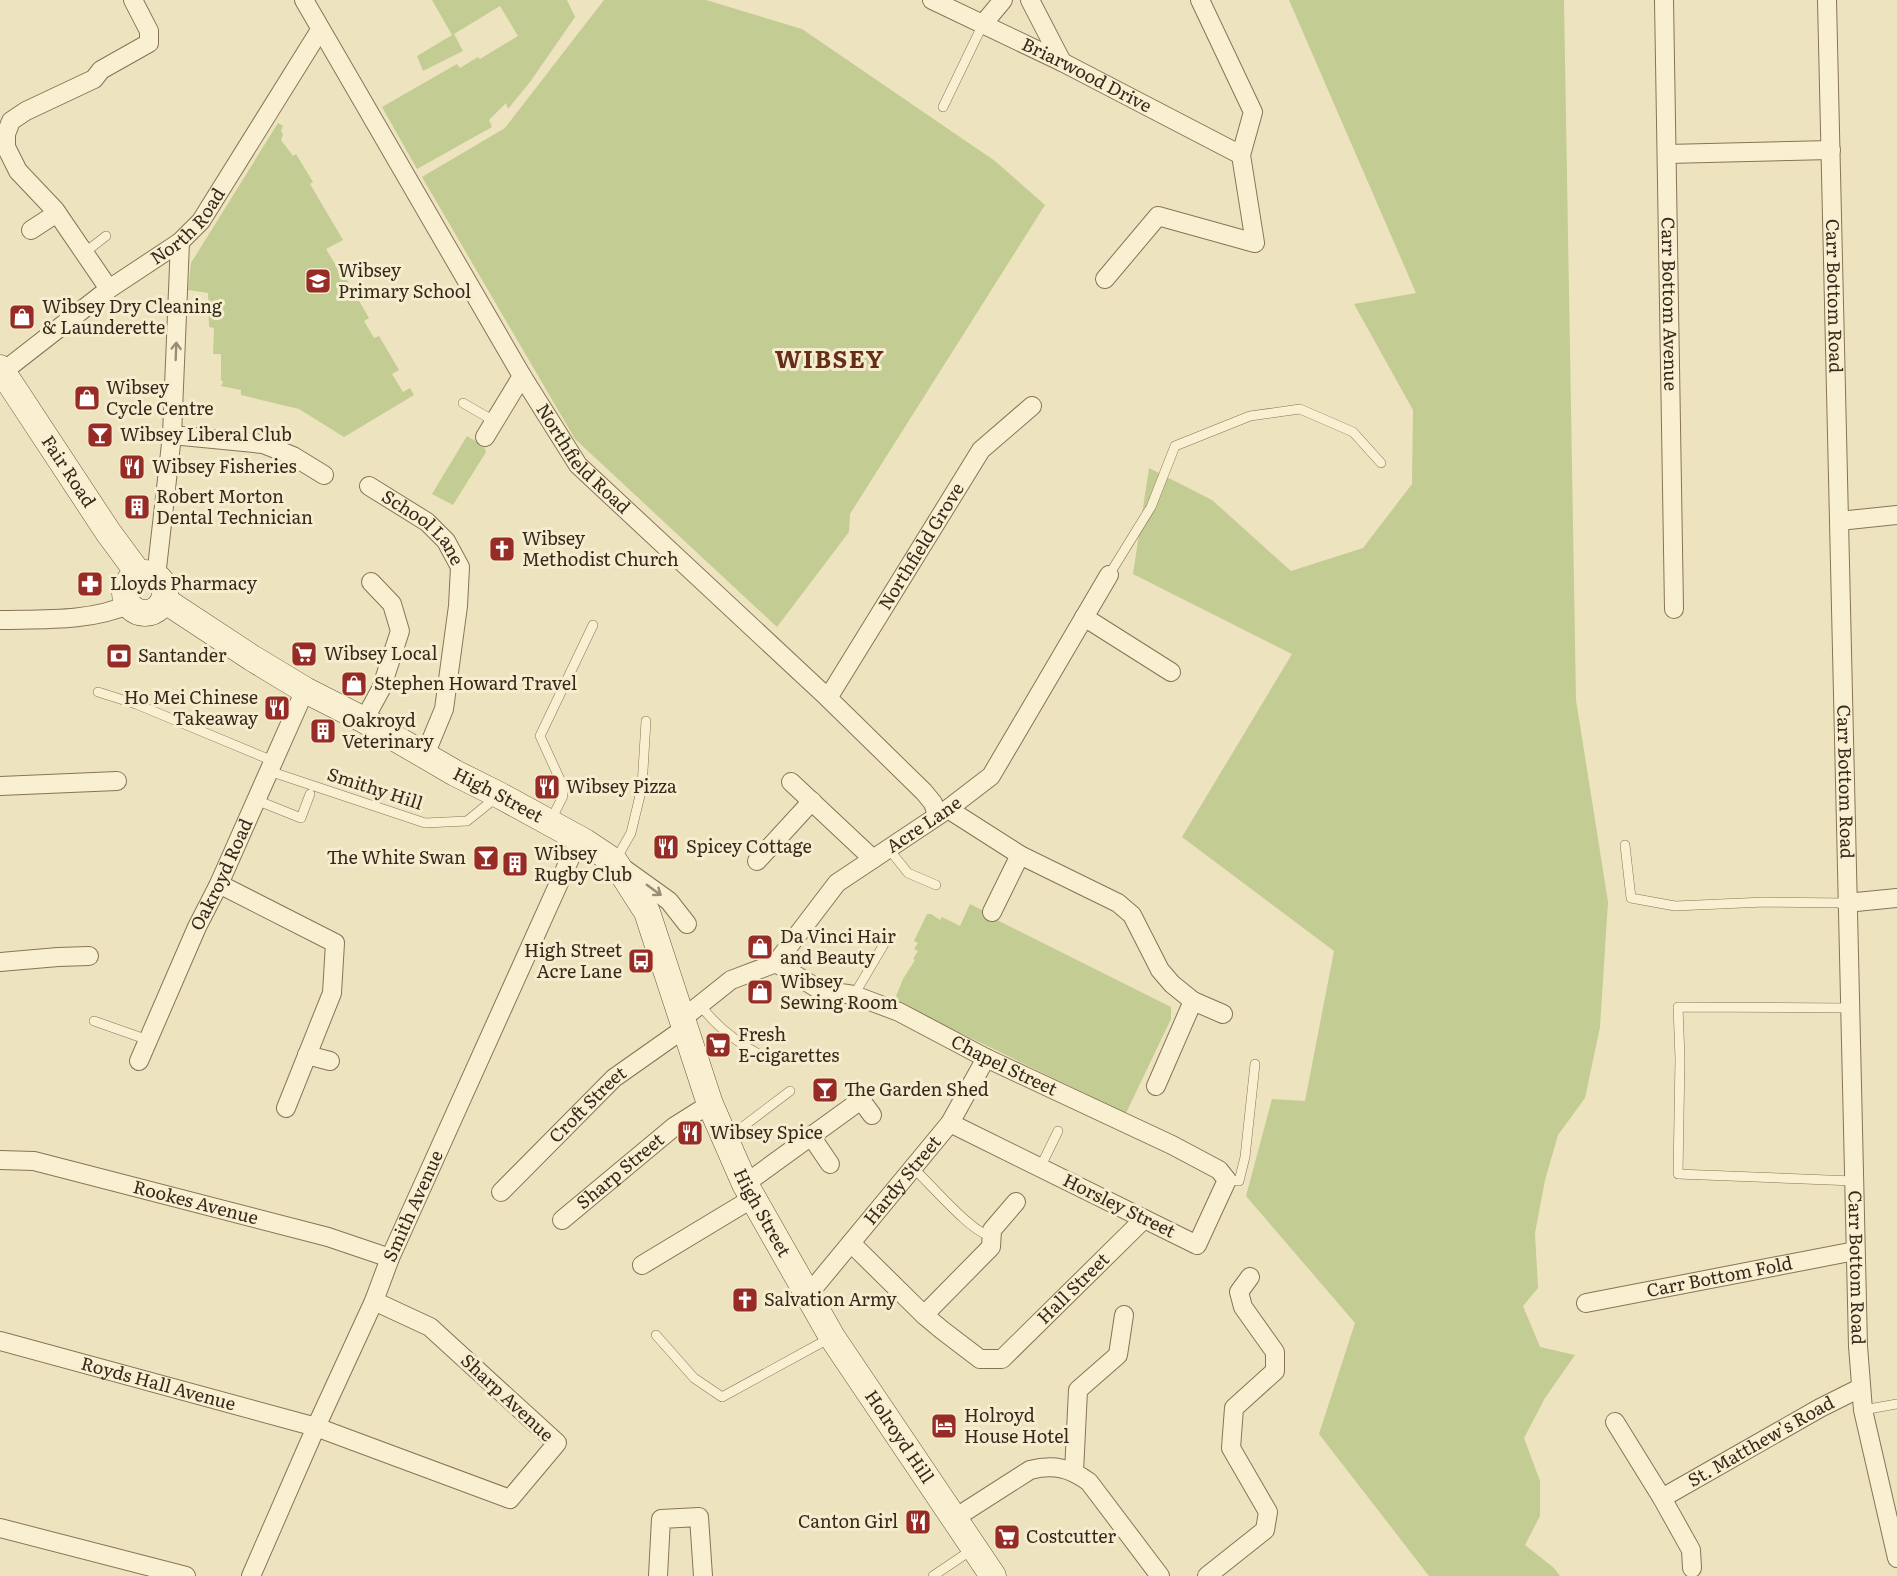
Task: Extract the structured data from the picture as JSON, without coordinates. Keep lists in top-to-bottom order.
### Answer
{
  "streets": {
    "main road": ["Fair Road", "High Street", "Holroyd Hill"],
    "street": [
      "Briarwood Drive",
      "North Road",
      "Carr Bottom Road",
      "Carr Bottom Avenue",
      "Northfield Road",
      "School Lane",
      "Northfield Grove",
      "Acre Lane",
      "Oakroyd Road",
      "Chapel Street",
      "Croft Street",
      "Sharp Street",
      "Hardy Street",
      "Rookes Avenue",
      "Smith Avenue",
      "Horsley Street",
      "Carr Bottom Fold",
      "Hall Street",
      "Royds Hall Avenue",
      "Sharp Avenue",
      "St. Matthew's Road"
    ],
    "lane": ["Smithy Hill"]
  },
  "crossings": [
    ["North Road", "Northfield Road"],
    ["North Road", "Fair Road"],
    ["Carr Bottom Road", "Carr Bottom Fold"],
    ["Carr Bottom Road", "St. Matthew's Road"],
    ["Northfield Road", "Northfield Grove"],
    ["Northfield Road", "Acre Lane"],
    ["Fair Road", "High Street"],
    ["School Lane", "High Street"],
    ["Smithy Hill", "High Street"],
    ["Smithy Hill", "Oakroyd Road"],
    ["High Street", "Oakroyd Road"],
    ["High Street", "Croft Street"],
    ["High Street", "Sharp Street"],
    ["High Street", "Hardy Street"],
    ["High Street", "Smith Avenue"],
    ["High Street", "Holroyd Hill"],
    ["Acre Lane", "Chapel Street"],
    ["Chapel Street", "Hardy Street"],
    ["Chapel Street", "Horsley Street"],
    ["Hardy Street", "Horsley Street"],
    ["Hardy Street", "Holroyd Hill"],
    ["Rookes Avenue", "Smith Avenue"],
    ["Smith Avenue", "Royds Hall Avenue"],
    ["Smith Avenue", "Sharp Avenue"],
    ["Horsley Street", "Hall Street"],
    ["Royds Hall Avenue", "Sharp Avenue"]
  ],
  "districts": ["WIBSEY"],
  "places": {
    "school or university": ["Wibsey Primary School"],
    "shop": [
      "Wibsey Dry Cleaning & Launderette",
      "Wibsey Cycle Centre",
      "Stephen Howard Travel",
      "Da Vinci Hair and Beauty",
      "Wibsey Sewing Room"
    ],
    "bar": ["Wibsey Liberal Club", "The White Swan", "The Garden Shed"],
    "restaurant": [
      "Wibsey Fisheries",
      "Ho Mei Chinese Takeaway",
      "Wibsey Pizza",
      "Spicey Cottage",
      "Wibsey Spice",
      "Canton Girl"
    ],
    "building": ["Robert Morton Dental Technician", "Oakroyd Veterinary", "Wibsey Rugby Club"],
    "church": ["Wibsey Methodist Church", "Salvation Army"],
    "pharmacy": ["Lloyds Pharmacy"],
    "supermarket": ["Wibsey Local", "Fresh E-cigarettes", "Costcutter"],
    "bank": ["Santander"],
    "bus stop": ["High Street Acre Lane"],
    "hotel": ["Holroyd House Hotel"]
  }
}
